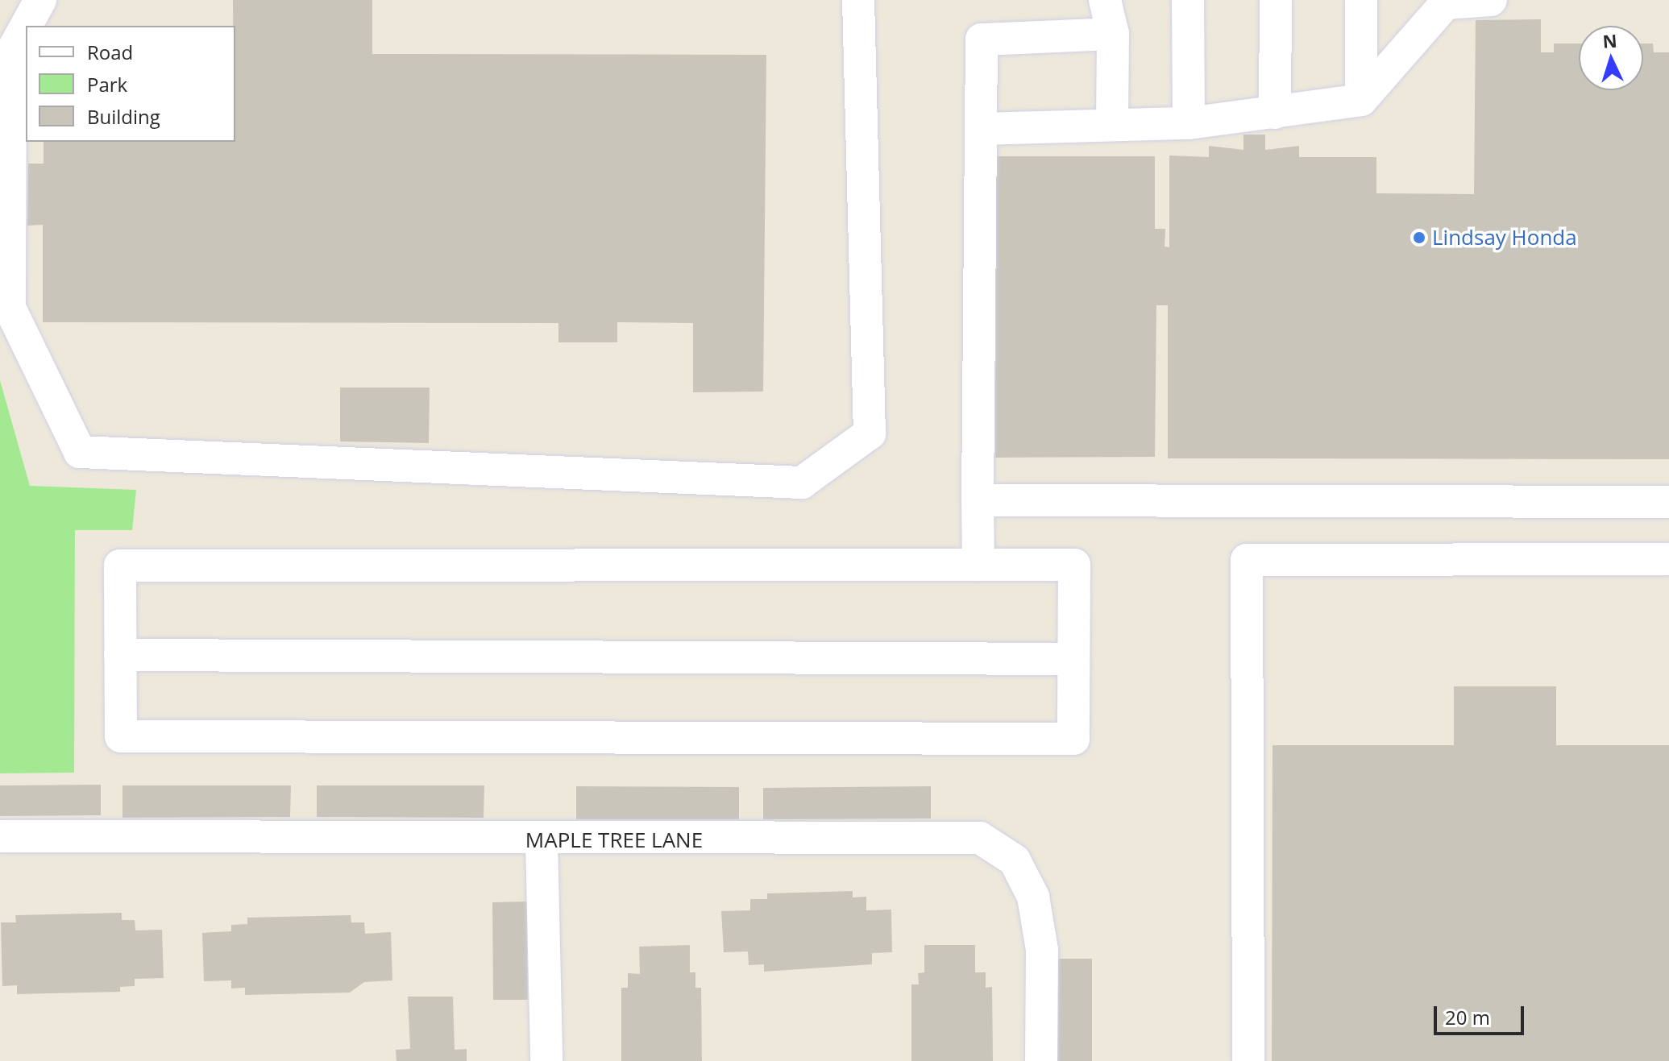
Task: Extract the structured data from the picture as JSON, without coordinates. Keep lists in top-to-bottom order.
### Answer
{
  "streets": {
    "street": ["MAPLE TREE LANE"]
  },
  "places": ["Lindsay Honda"],
  "legend": ["Road", "Park", "Building"],
  "scale_bar": "20 m",
  "north": "top"
}
